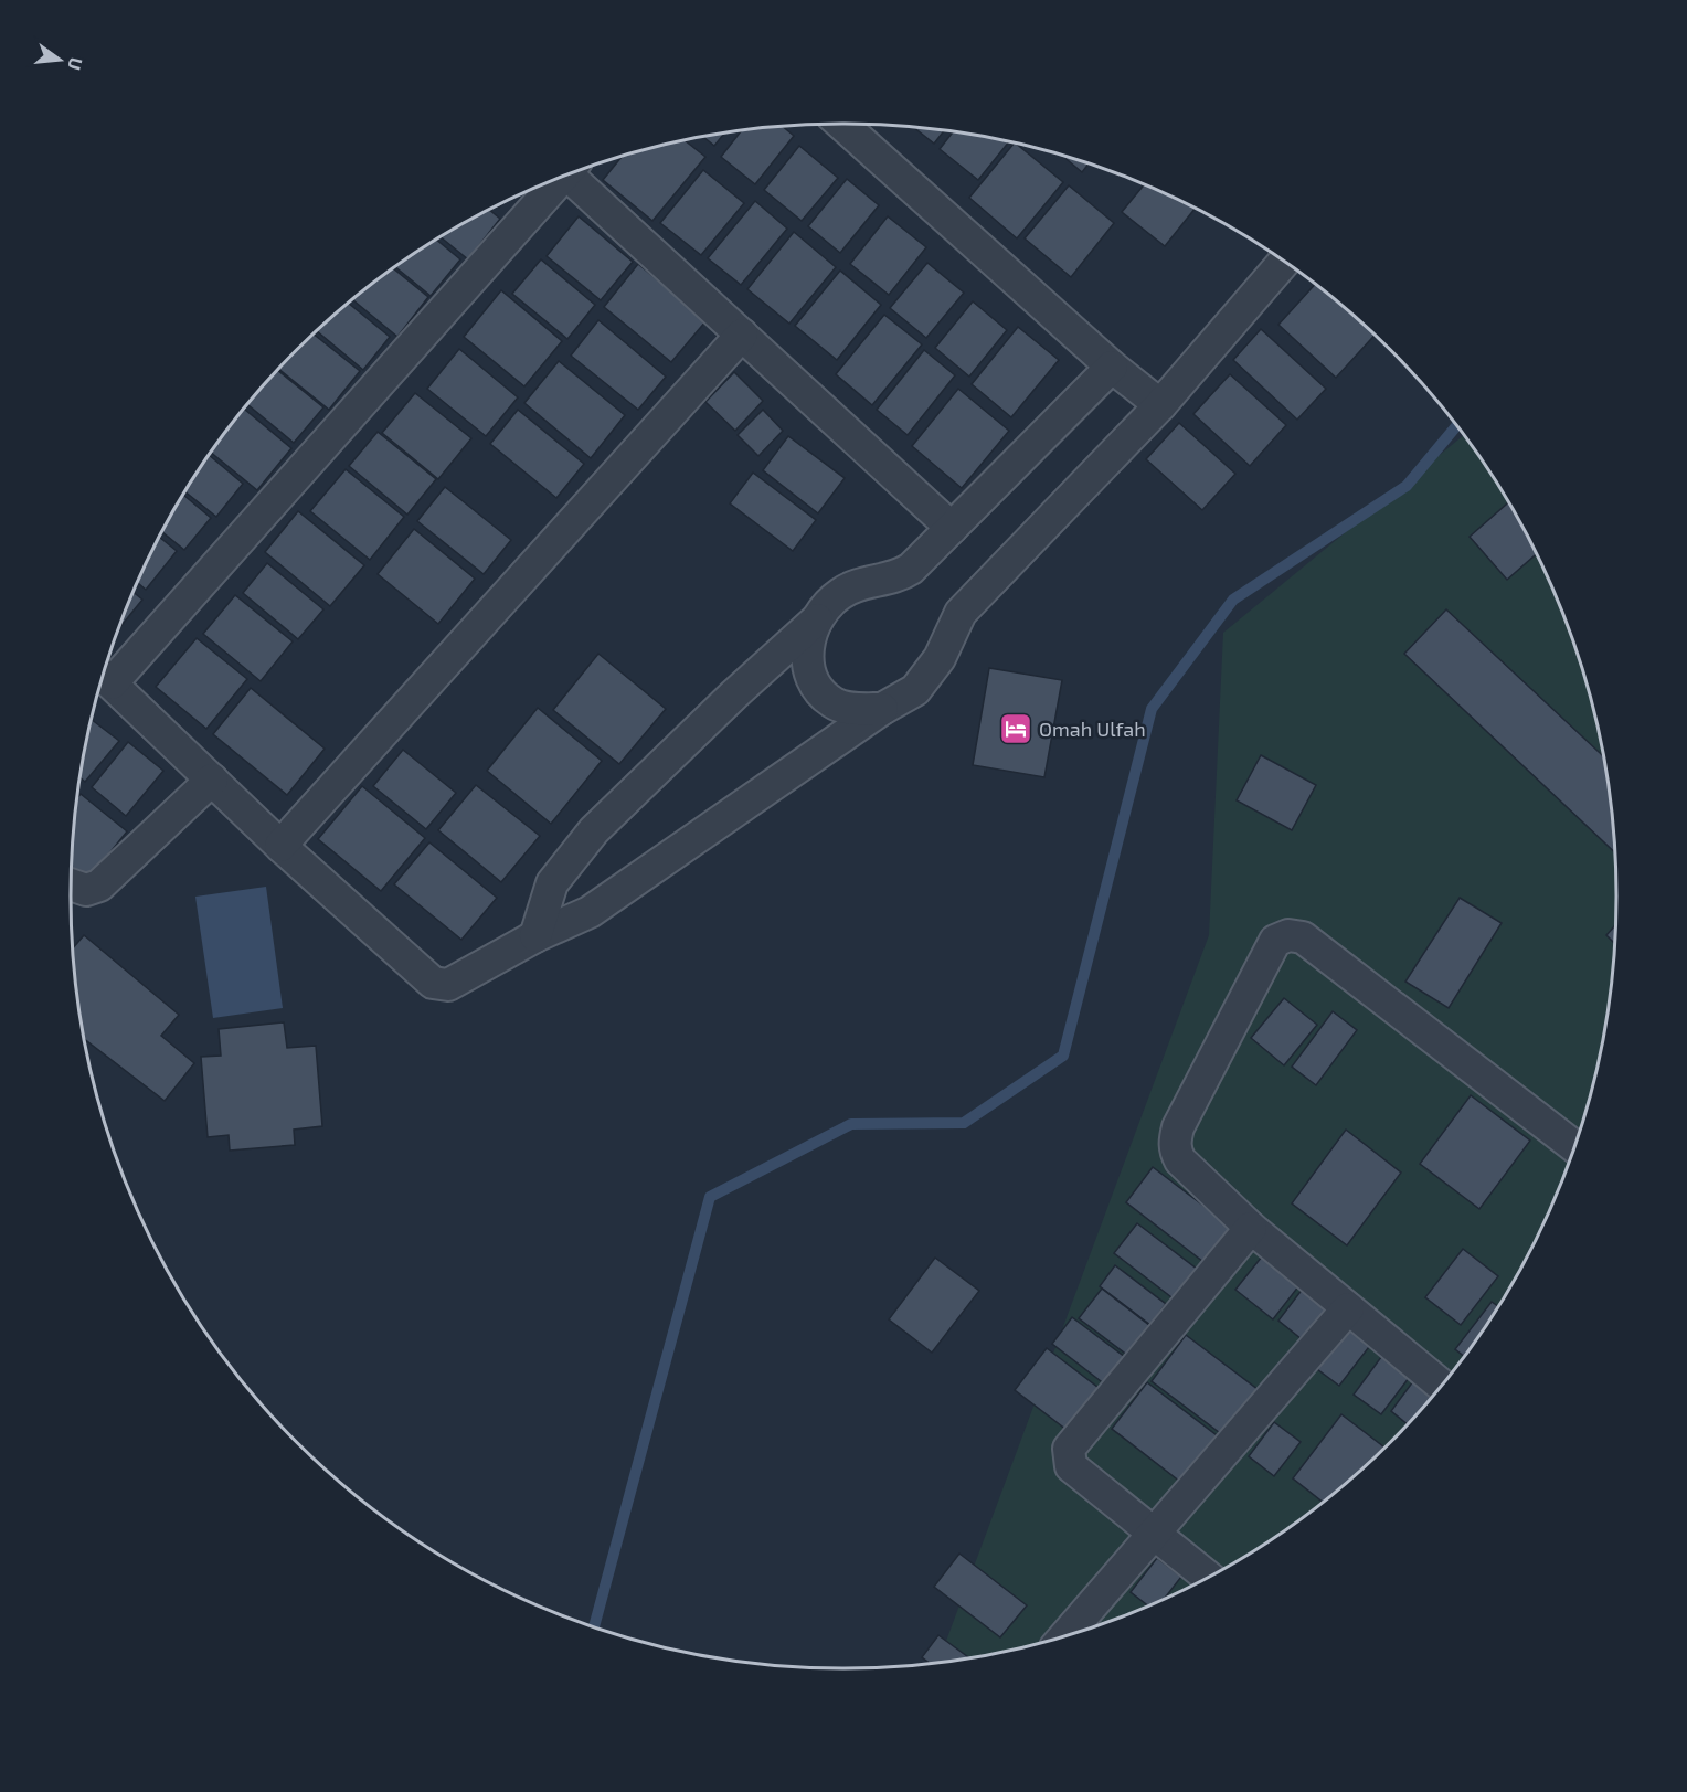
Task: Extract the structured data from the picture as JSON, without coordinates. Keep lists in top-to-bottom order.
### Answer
{
  "places": {
    "hotel": ["Omah Ulfah"]
  },
  "north": "right"
}
